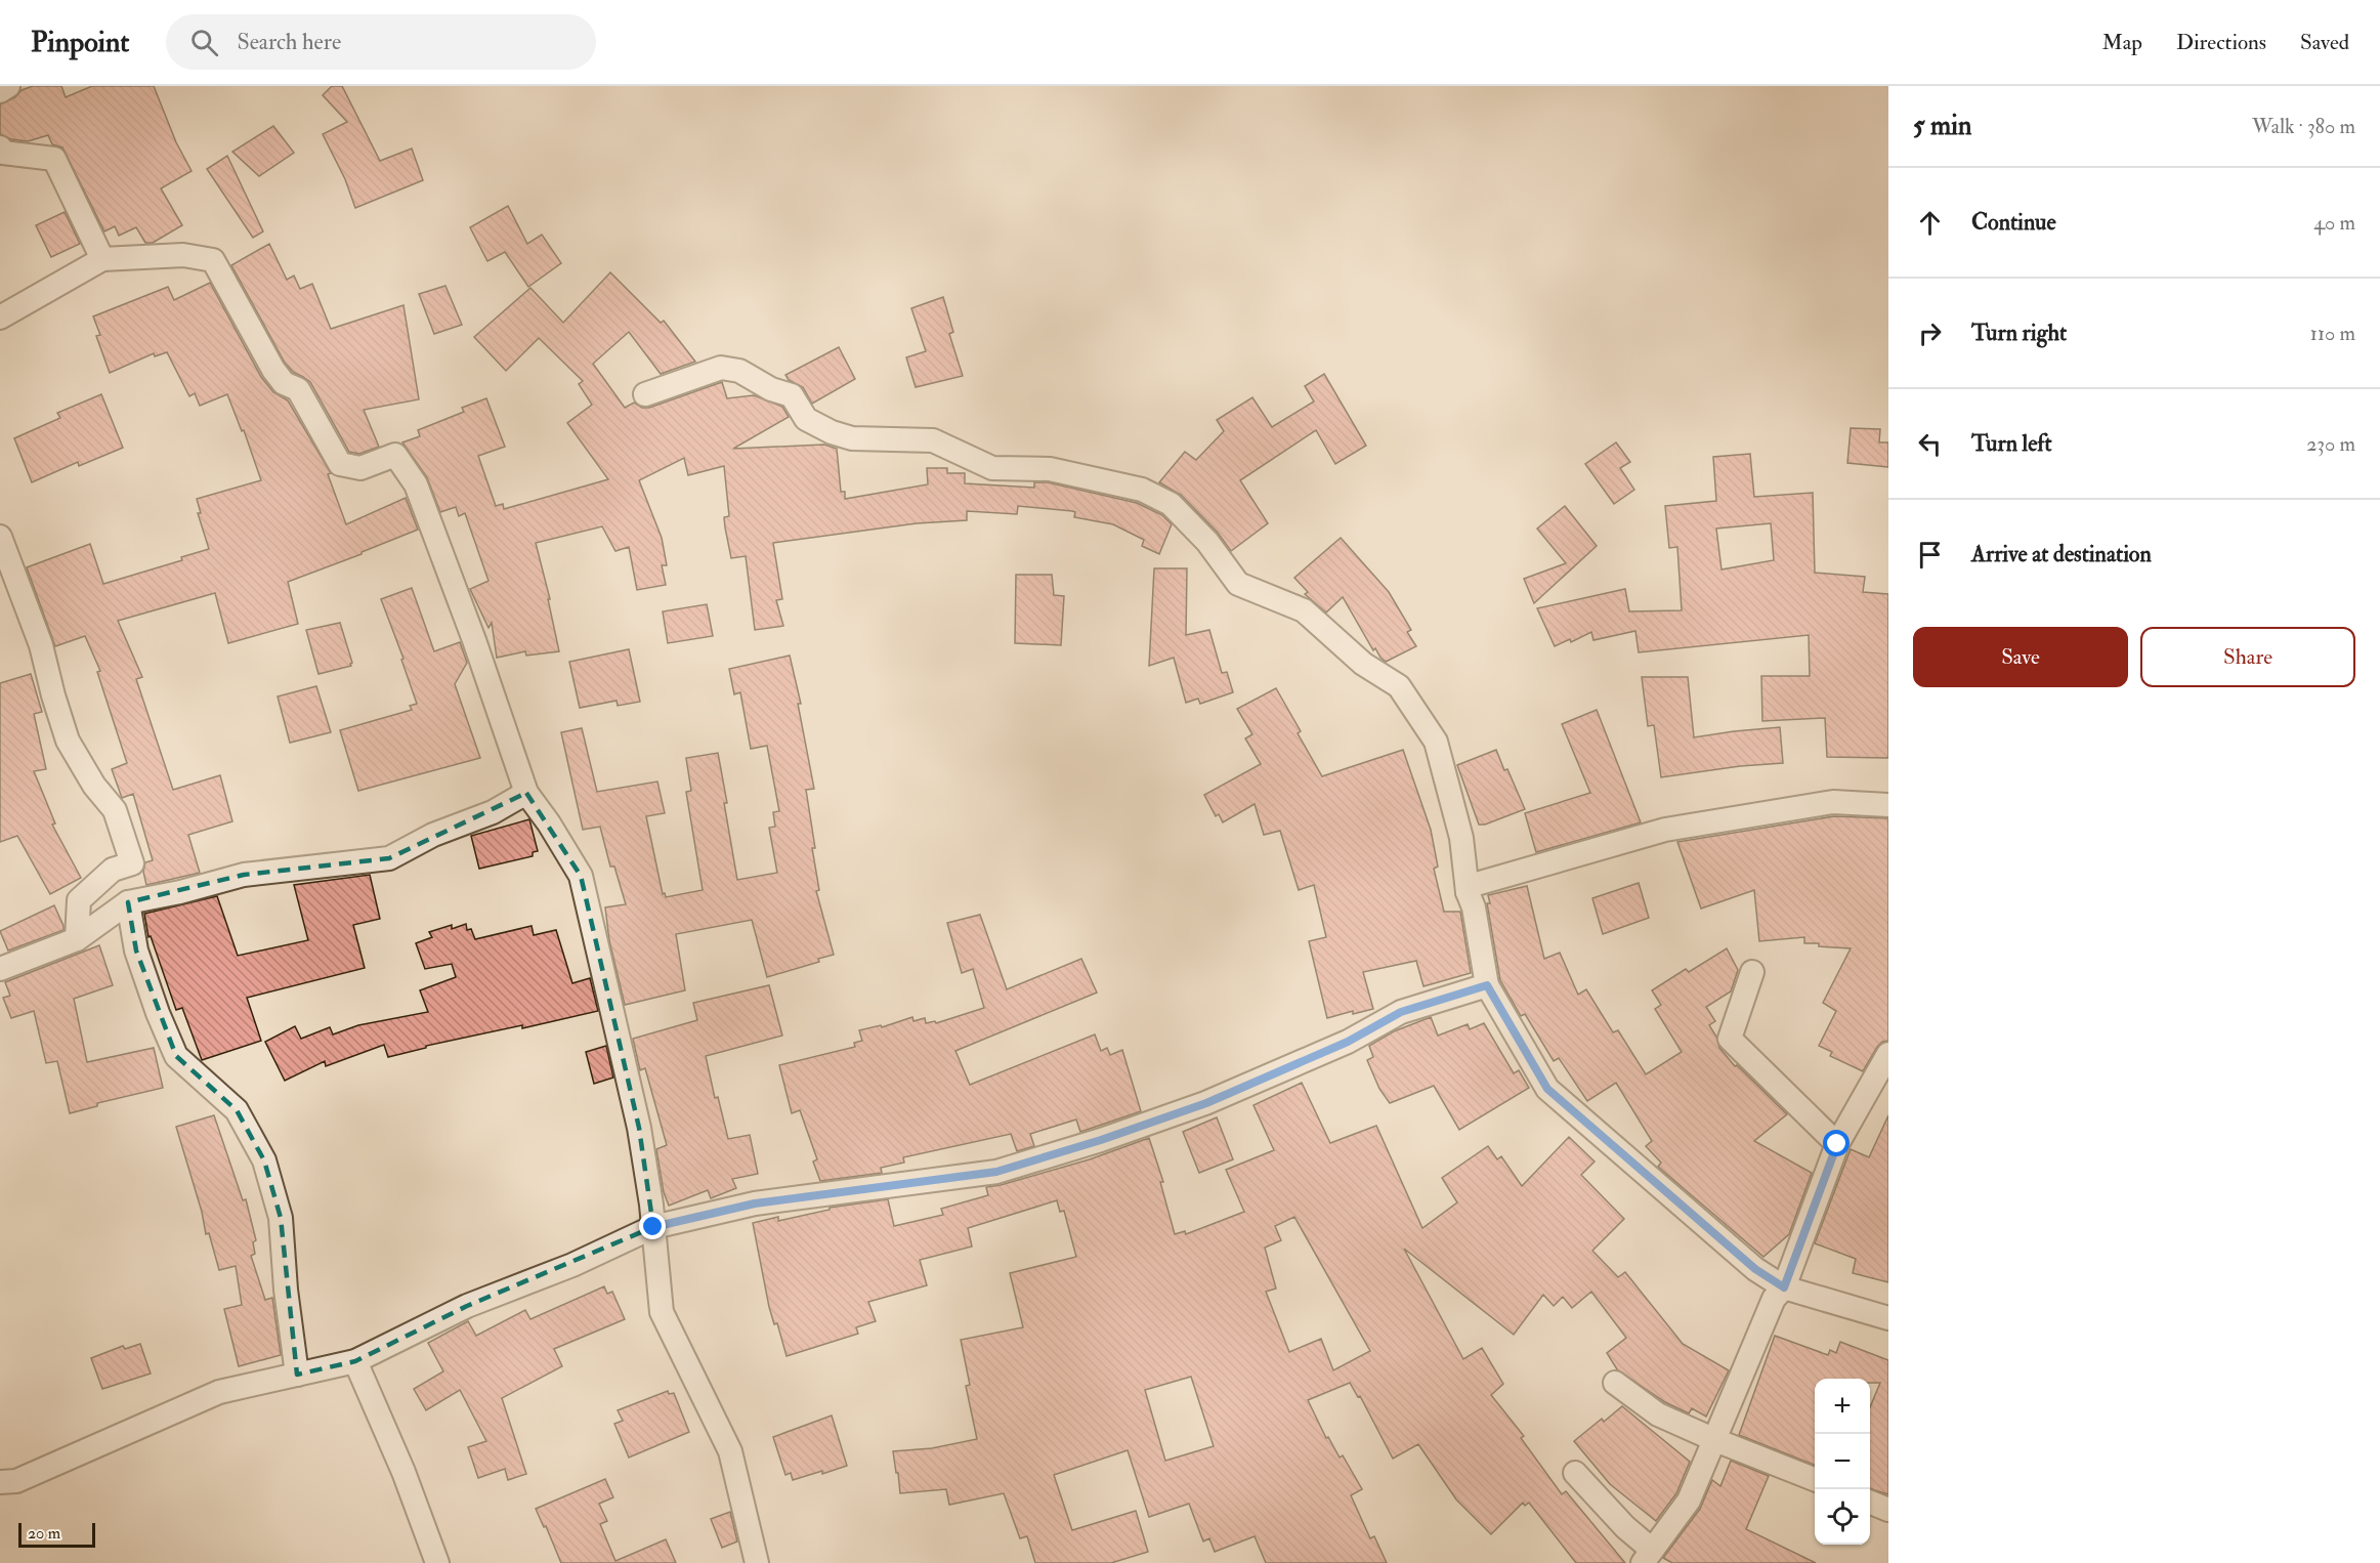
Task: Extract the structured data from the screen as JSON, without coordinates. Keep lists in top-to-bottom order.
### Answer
{
  "scale_bar": "20 m",
  "page": {
    "header": "Pinpoint",
    "search": "Search here",
    "nav": ["Map", "Directions", "Saved"],
    "heading": ["5 min", "Walk · 380 m"],
    "list": [
      ["Continue", "40 m"],
      ["Turn right", "110 m"],
      ["Turn left", "230 m"],
      "Arrive at destination"
    ],
    "buttons": ["Save", "Share"],
    "map_buttons": ["+", "−"],
    "scale": "20 m"
  }
}
